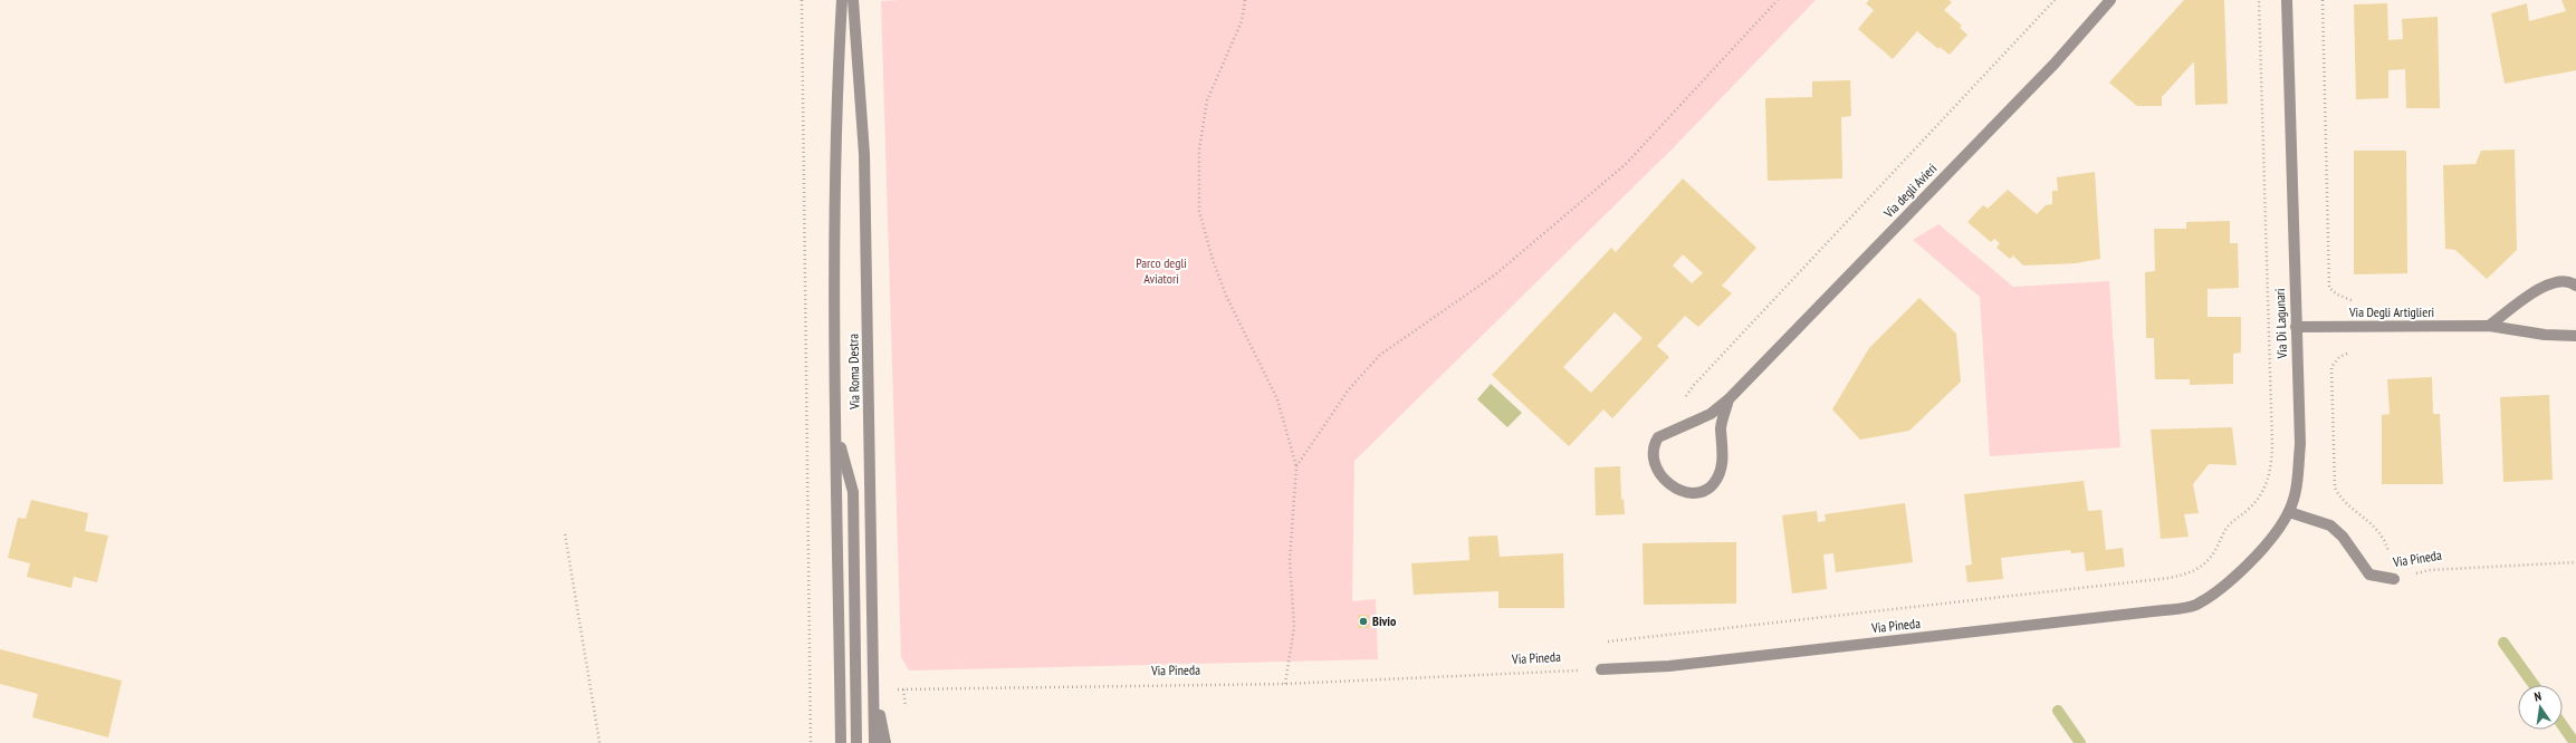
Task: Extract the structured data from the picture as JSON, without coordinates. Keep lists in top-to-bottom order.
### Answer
{
  "streets": {
    "street": [
      "Via degli Avieri",
      "Via Degli Artiglieri",
      "Via Di Lagunari",
      "Via Roma Destra",
      "Via Pineda"
    ]
  },
  "crossings": [
    ["Via Degli Artiglieri", "Via Di Lagunari"],
    ["Via Di Lagunari", "Via Pineda"],
    ["Via Roma Destra", "Via Pineda"]
  ],
  "parks": ["Parco degli Aviatori"],
  "places": ["Bivio"],
  "north": "top"
}
